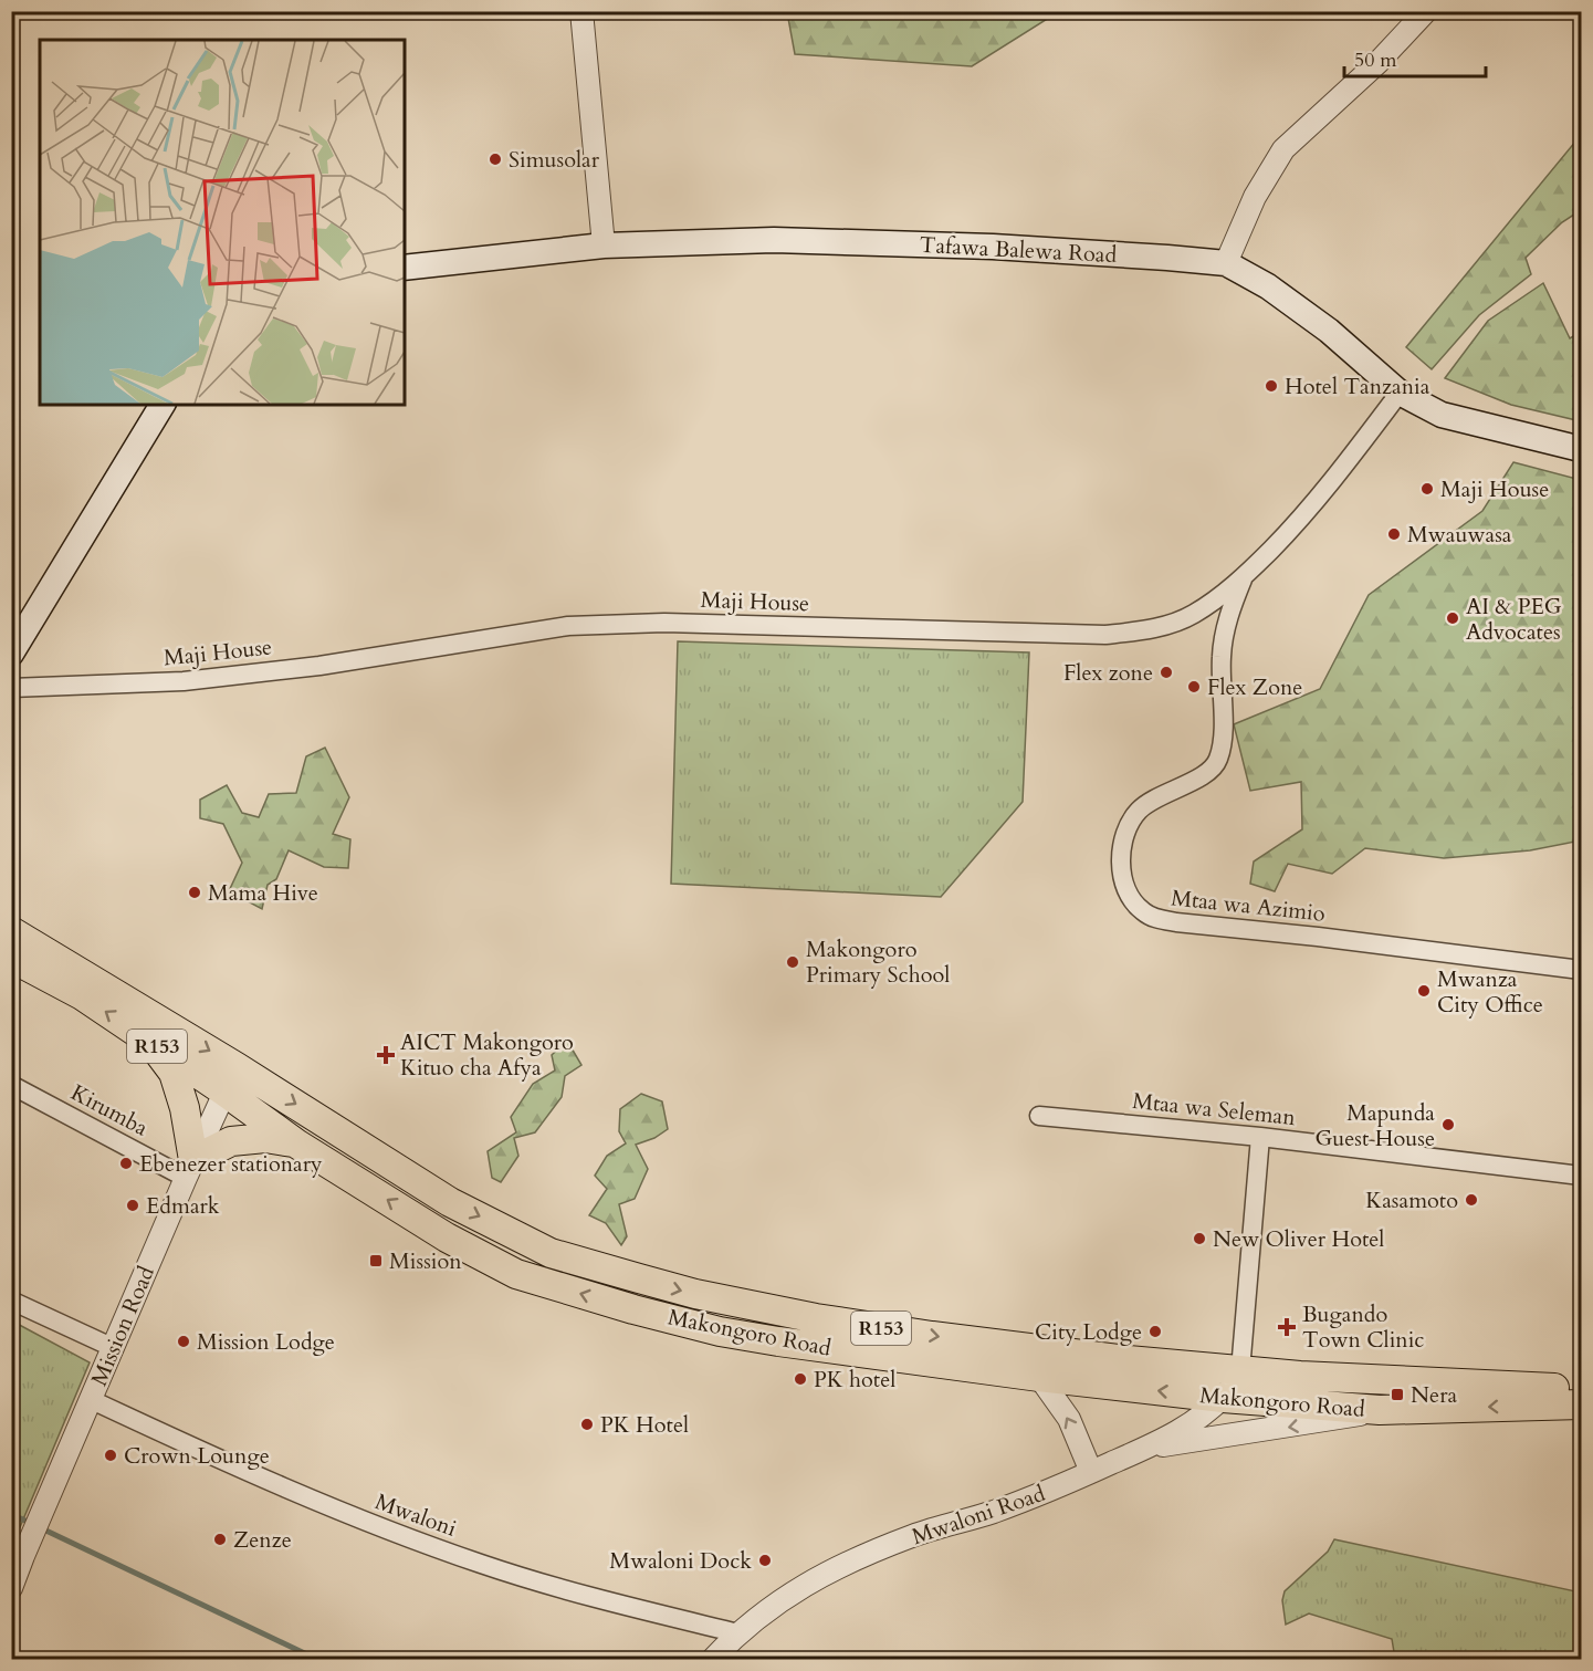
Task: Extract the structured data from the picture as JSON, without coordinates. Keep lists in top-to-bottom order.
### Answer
{
  "streets": {
    "main road": ["Tafawa Balewa Road", "R153", "Makongoro Road"],
    "street": [
      "Maji House",
      "Mtaa wa Azimio",
      "Mtaa wa Seleman",
      "Kirumba",
      "Mission Road",
      "Mwaloni",
      "Mwaloni Road"
    ]
  },
  "crossings": [
    ["Tafawa Balewa Road", "Maji House"],
    ["Maji House", "Mtaa wa Azimio"],
    ["Kirumba", "Mission Road"],
    ["Mission Road", "Makongoro Road"],
    ["Mission Road", "Mwaloni"],
    ["Makongoro Road", "Mwaloni Road"],
    ["Mwaloni", "Mwaloni Road"]
  ],
  "places": {
    "other": [
      "Simusolar",
      "Hotel Tanzania",
      "Maji House",
      "Mwauwasa",
      "AI & PEG Advocates",
      "Flex zone",
      "Flex Zone",
      "Mama Hive",
      "Makongoro Primary School",
      "Mwanza City Office",
      "Mapunda Guest House",
      "Ebenezer stationary",
      "Kasamoto",
      "Edmark",
      "New Oliver Hotel",
      "City Lodge",
      "Mission Lodge",
      "PK hotel",
      "PK Hotel",
      "Crown Lounge",
      "Zenze",
      "Mwaloni Dock"
    ],
    "health": ["AICT Makongoro Kituo cha Afya", "Bugando Town Clinic"],
    "transit": ["Mission", "Nera"]
  },
  "scale_bar": "50 m"
}
